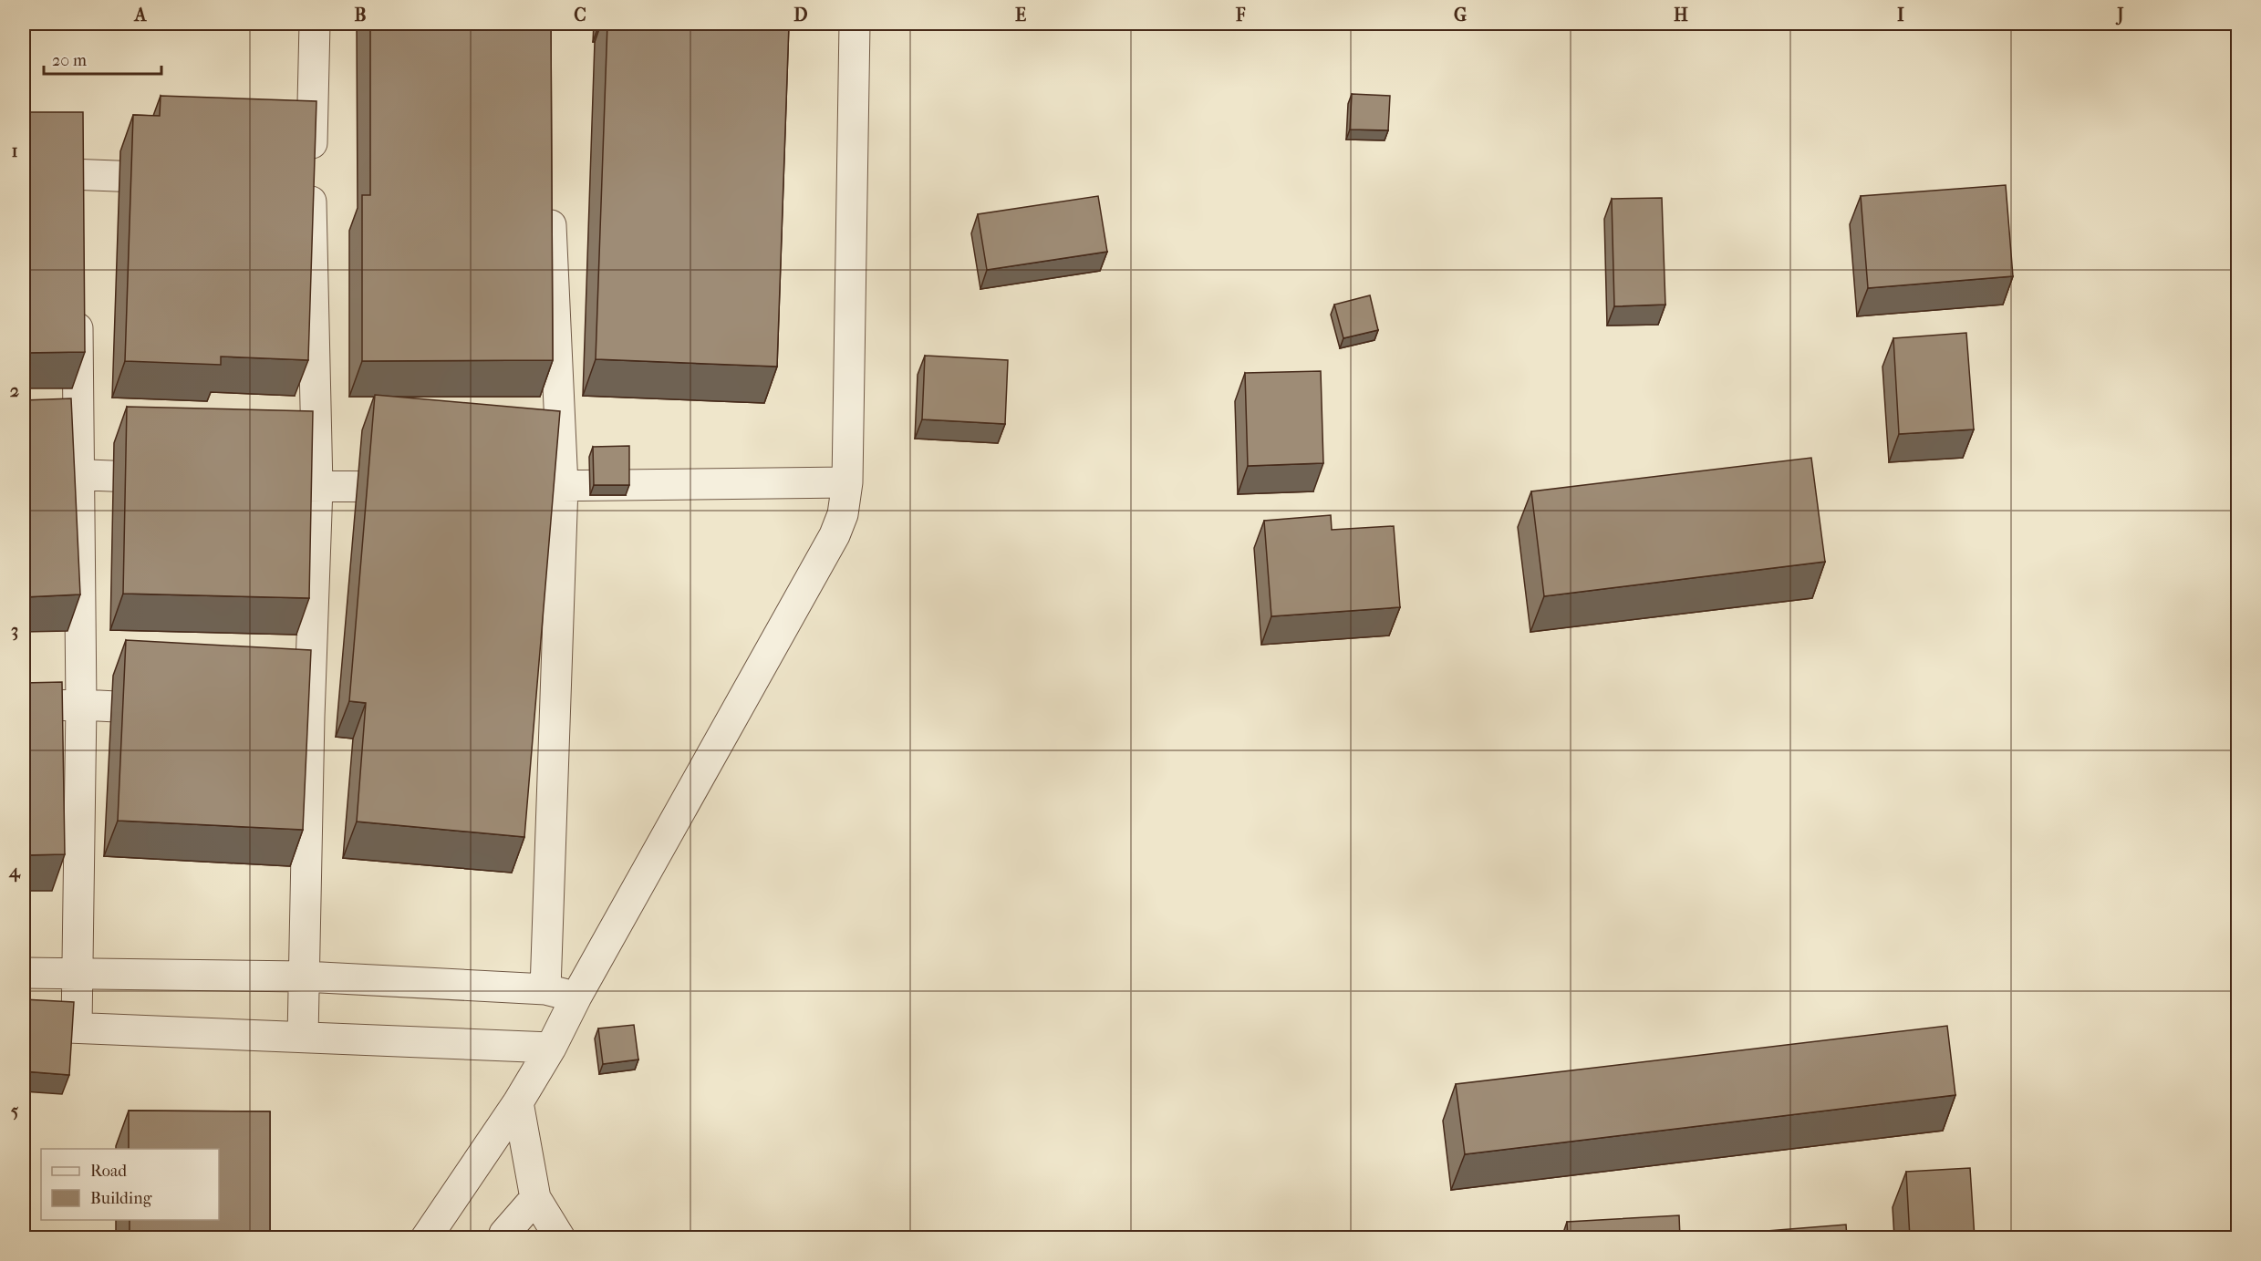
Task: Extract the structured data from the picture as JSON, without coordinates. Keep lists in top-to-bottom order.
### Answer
{
  "legend": ["Road", "Building"],
  "scale_bar": "20 m",
  "grid": {
    "columns": [
      "A",
      "B",
      "C",
      "D",
      "E",
      "F",
      "G",
      "H",
      "I",
      "J"
    ],
    "rows": [
      "1",
      "2",
      "3",
      "4",
      "5"
    ]
  }
}
